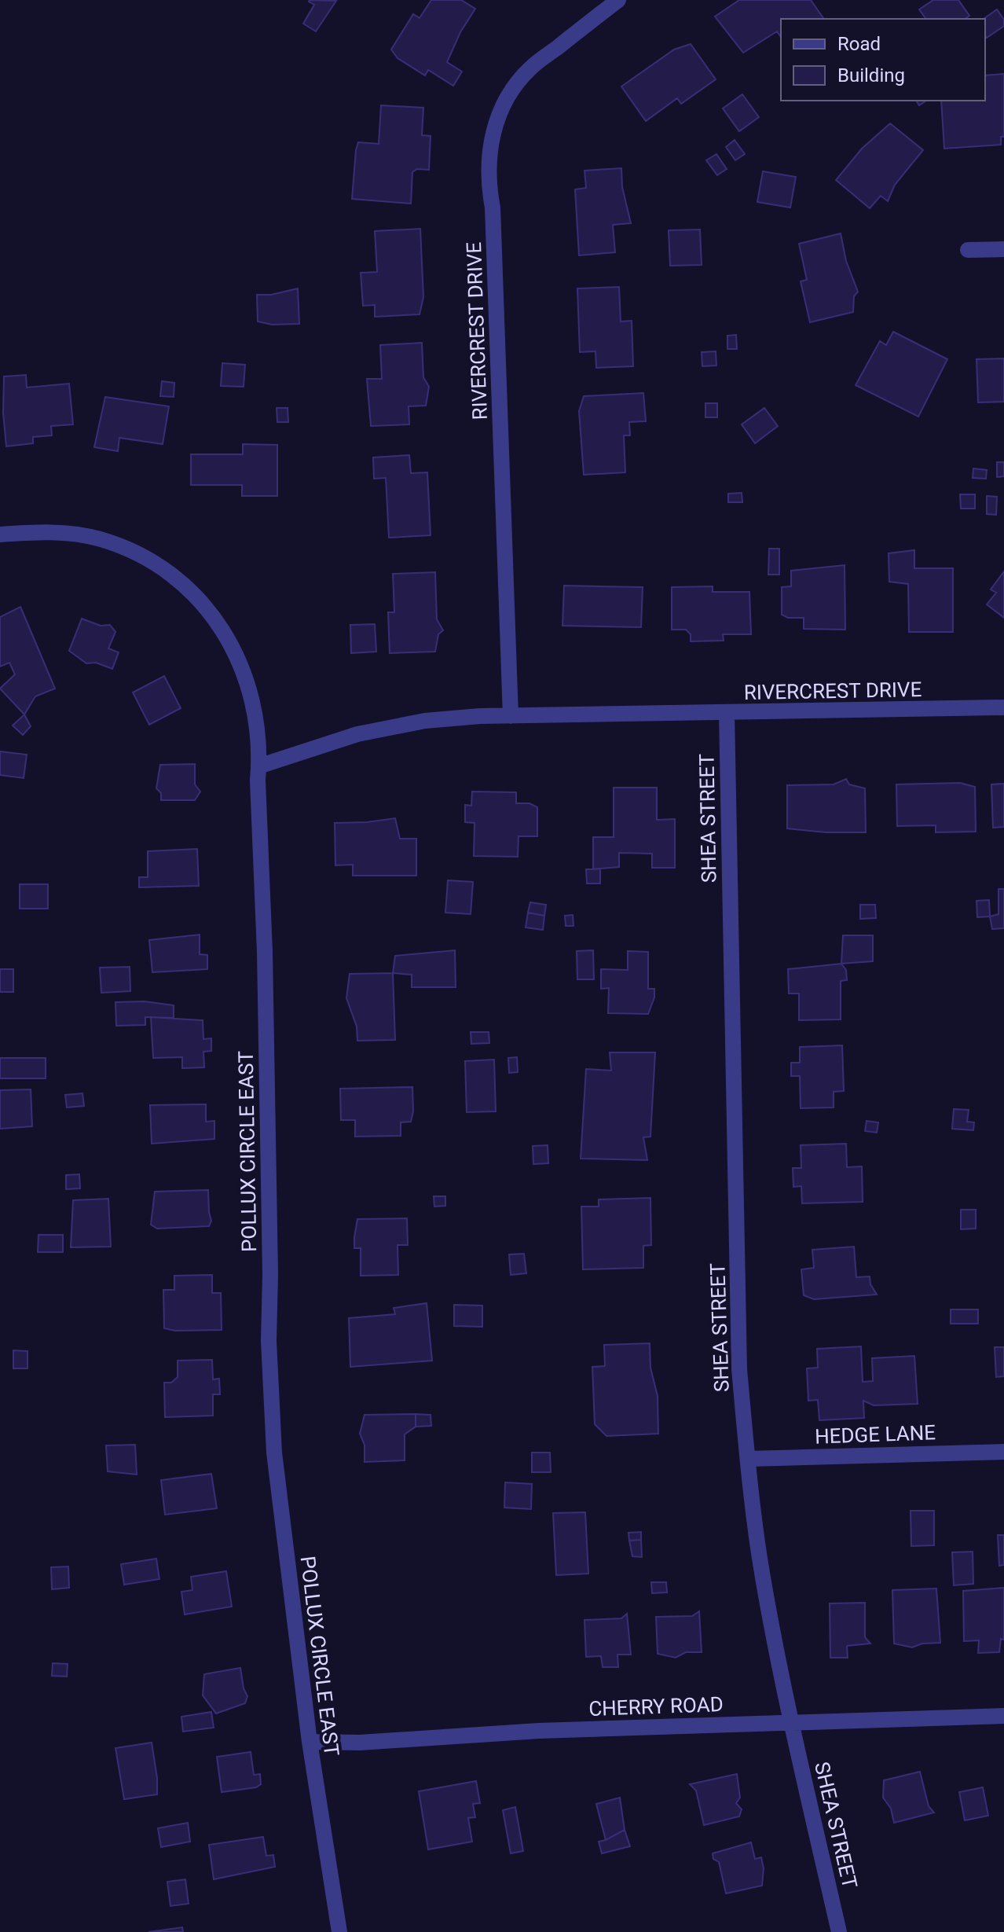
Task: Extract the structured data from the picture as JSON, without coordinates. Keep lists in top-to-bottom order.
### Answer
{
  "streets": {
    "street": [
      "RIVERCREST DRIVE",
      "SHEA STREET",
      "POLLUX CIRCLE EAST",
      "HEDGE LANE",
      "CHERRY ROAD"
    ]
  },
  "crossings": [
    ["RIVERCREST DRIVE", "SHEA STREET"],
    ["RIVERCREST DRIVE", "POLLUX CIRCLE EAST"],
    ["SHEA STREET", "HEDGE LANE"],
    ["SHEA STREET", "CHERRY ROAD"],
    ["POLLUX CIRCLE EAST", "CHERRY ROAD"]
  ],
  "legend": ["Road", "Building"]
}
